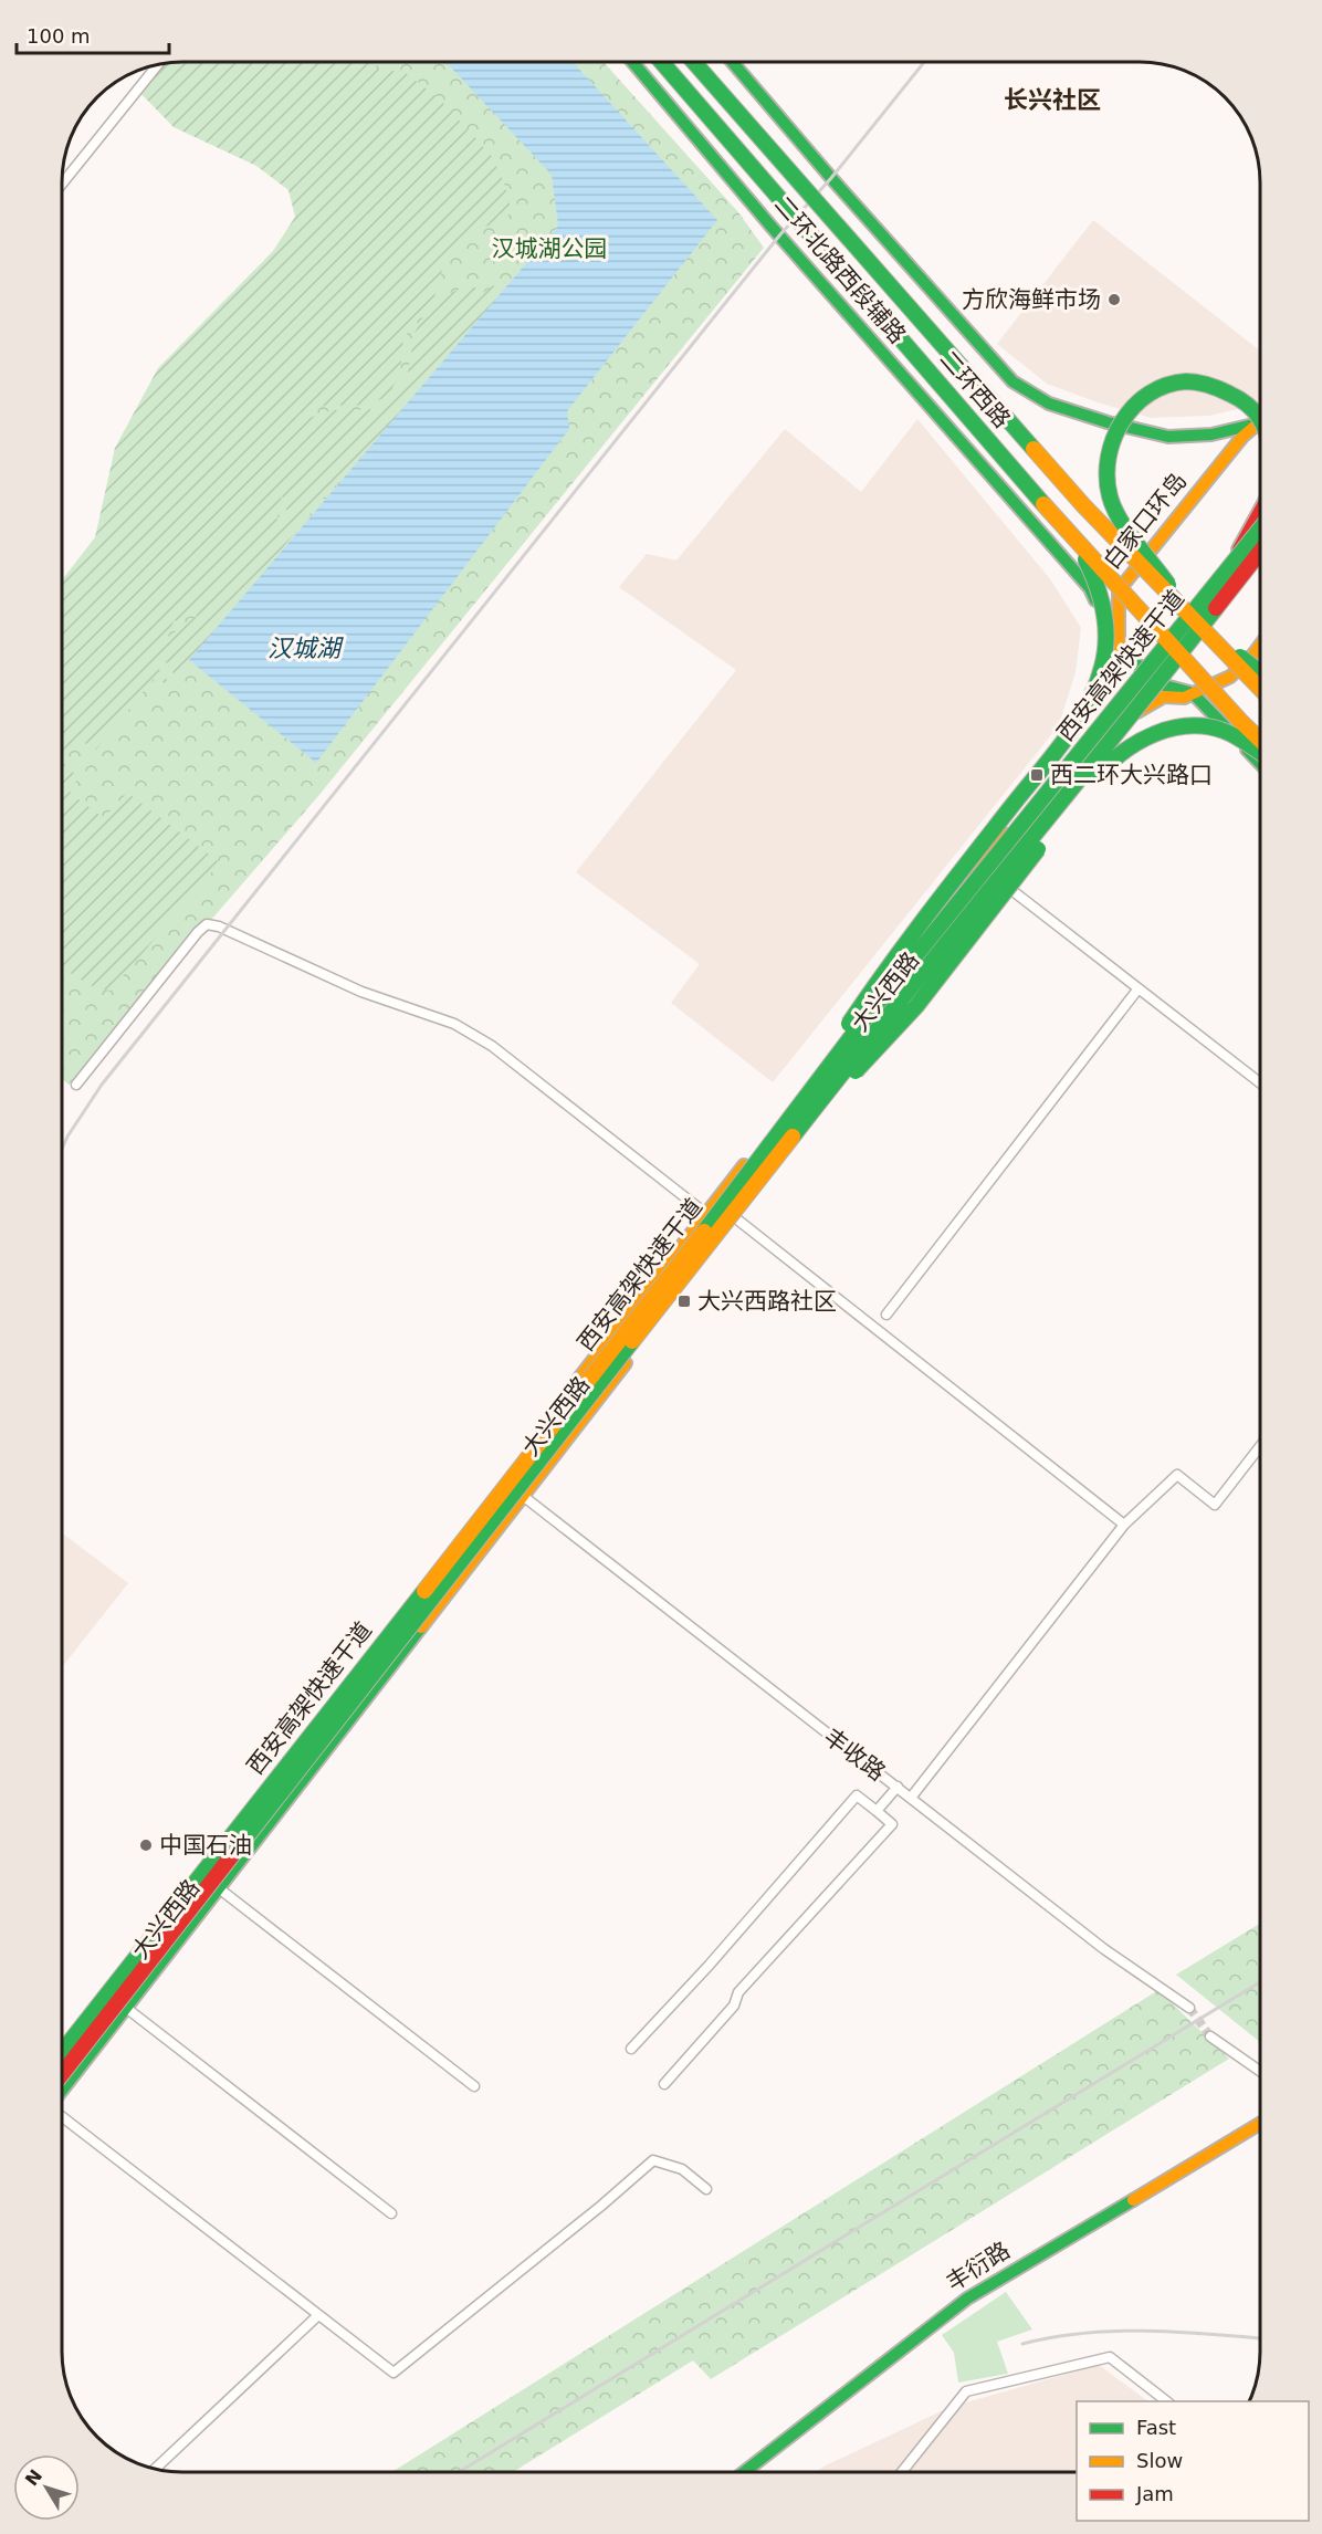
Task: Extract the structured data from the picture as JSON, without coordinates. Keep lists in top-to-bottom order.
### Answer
{
  "streets": {
    "main road": [
      "二环北路西段辅路",
      "二环西路",
      "白家口环岛",
      "西安高架快速干道",
      "大兴西路",
      "丰衍路"
    ],
    "street": ["丰收路"]
  },
  "crossings": [
    ["二环北路西段辅路", "白家口环岛"],
    ["二环北路西段辅路", "大兴西路"],
    ["白家口环岛", "大兴西路"],
    ["大兴西路", "丰收路"]
  ],
  "districts": ["长兴社区"],
  "water": ["汉城湖"],
  "parks": ["汉城湖公园"],
  "places": {
    "other": ["方欣海鲜市场", "中国石油"],
    "transit": ["西二环大兴路口", "大兴西路社区"]
  },
  "legend": ["Fast", "Slow", "Jam"],
  "scale_bar": "100 m",
  "north": "top left"
}
